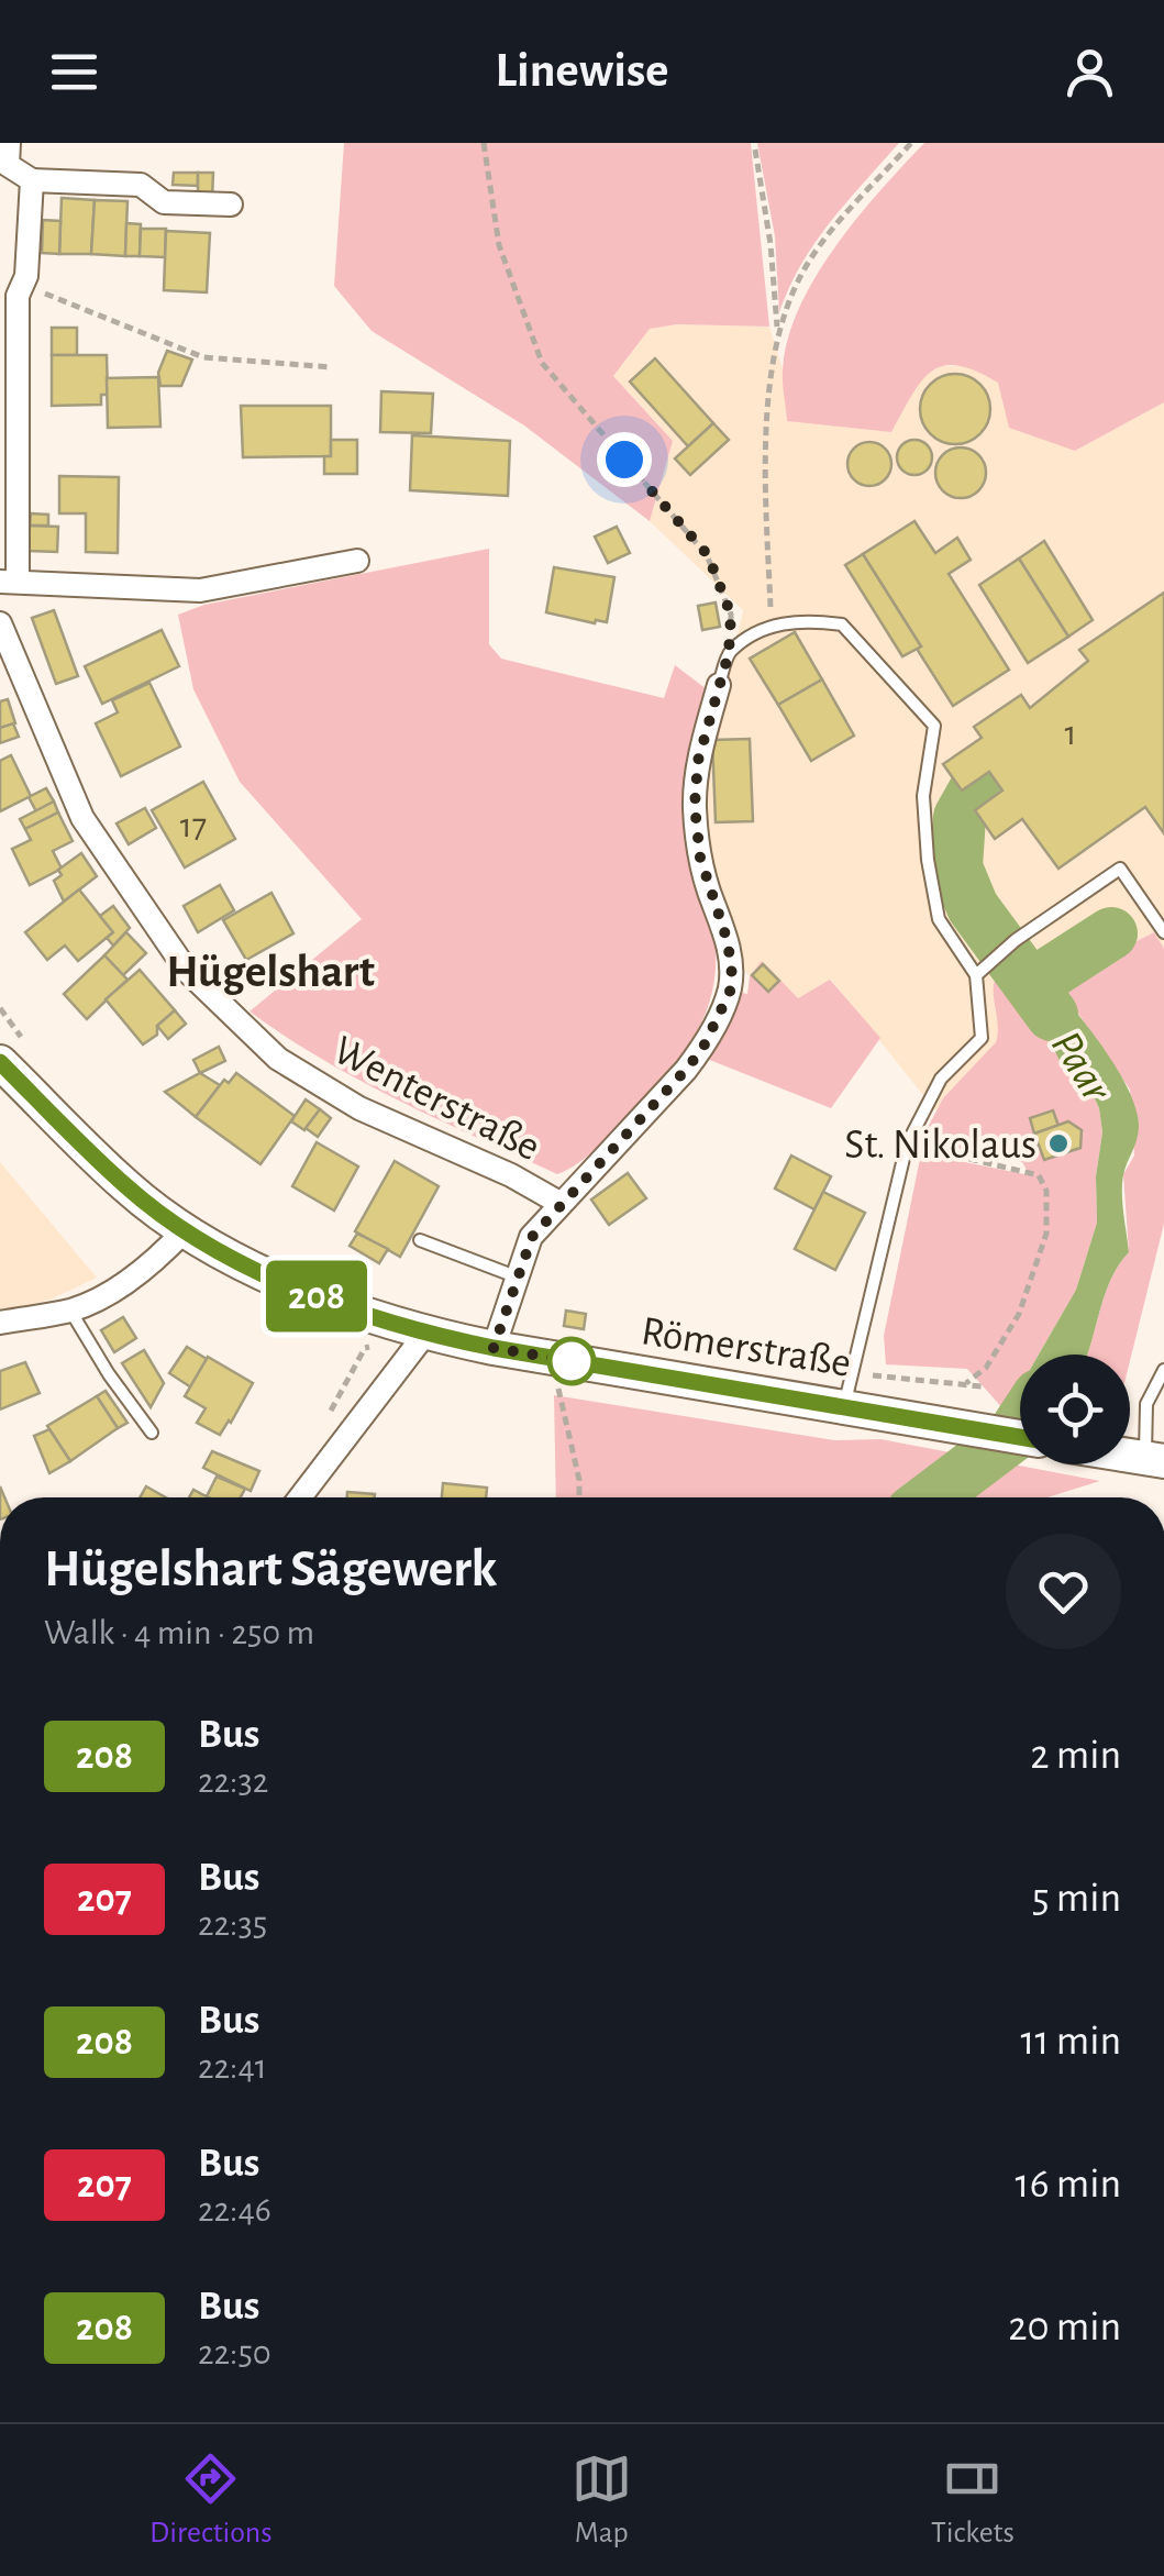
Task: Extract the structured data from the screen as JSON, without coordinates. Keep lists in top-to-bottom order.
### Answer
{
  "streets": {
    "main road": ["Römerstraße"],
    "street": ["Wenterstraße"]
  },
  "districts": ["Hügelshart"],
  "water": ["Paar"],
  "places": ["St. Nikolaus"],
  "lines": ["bus line 208"],
  "house_numbers": ["1", "17"],
  "page": {
    "header": "Linewise",
    "on_map": "208",
    "heading": ["Hügelshart Sägewerk", "Walk · 4 min · 250 m"],
    "list": [
      {
        "mark": "208",
        "name": "Bus",
        "note": "22:32",
        "value": "2 min"
      },
      {
        "mark": "207",
        "name": "Bus",
        "note": "22:35",
        "value": "5 min"
      },
      {
        "mark": "208",
        "name": "Bus",
        "note": "22:41",
        "value": "11 min"
      },
      {
        "mark": "207",
        "name": "Bus",
        "note": "22:46",
        "value": "16 min"
      },
      {
        "mark": "208",
        "name": "Bus",
        "note": "22:50",
        "value": "20 min"
      }
    ],
    "tabs": ["Directions", "Map", "Tickets"]
  }
}
